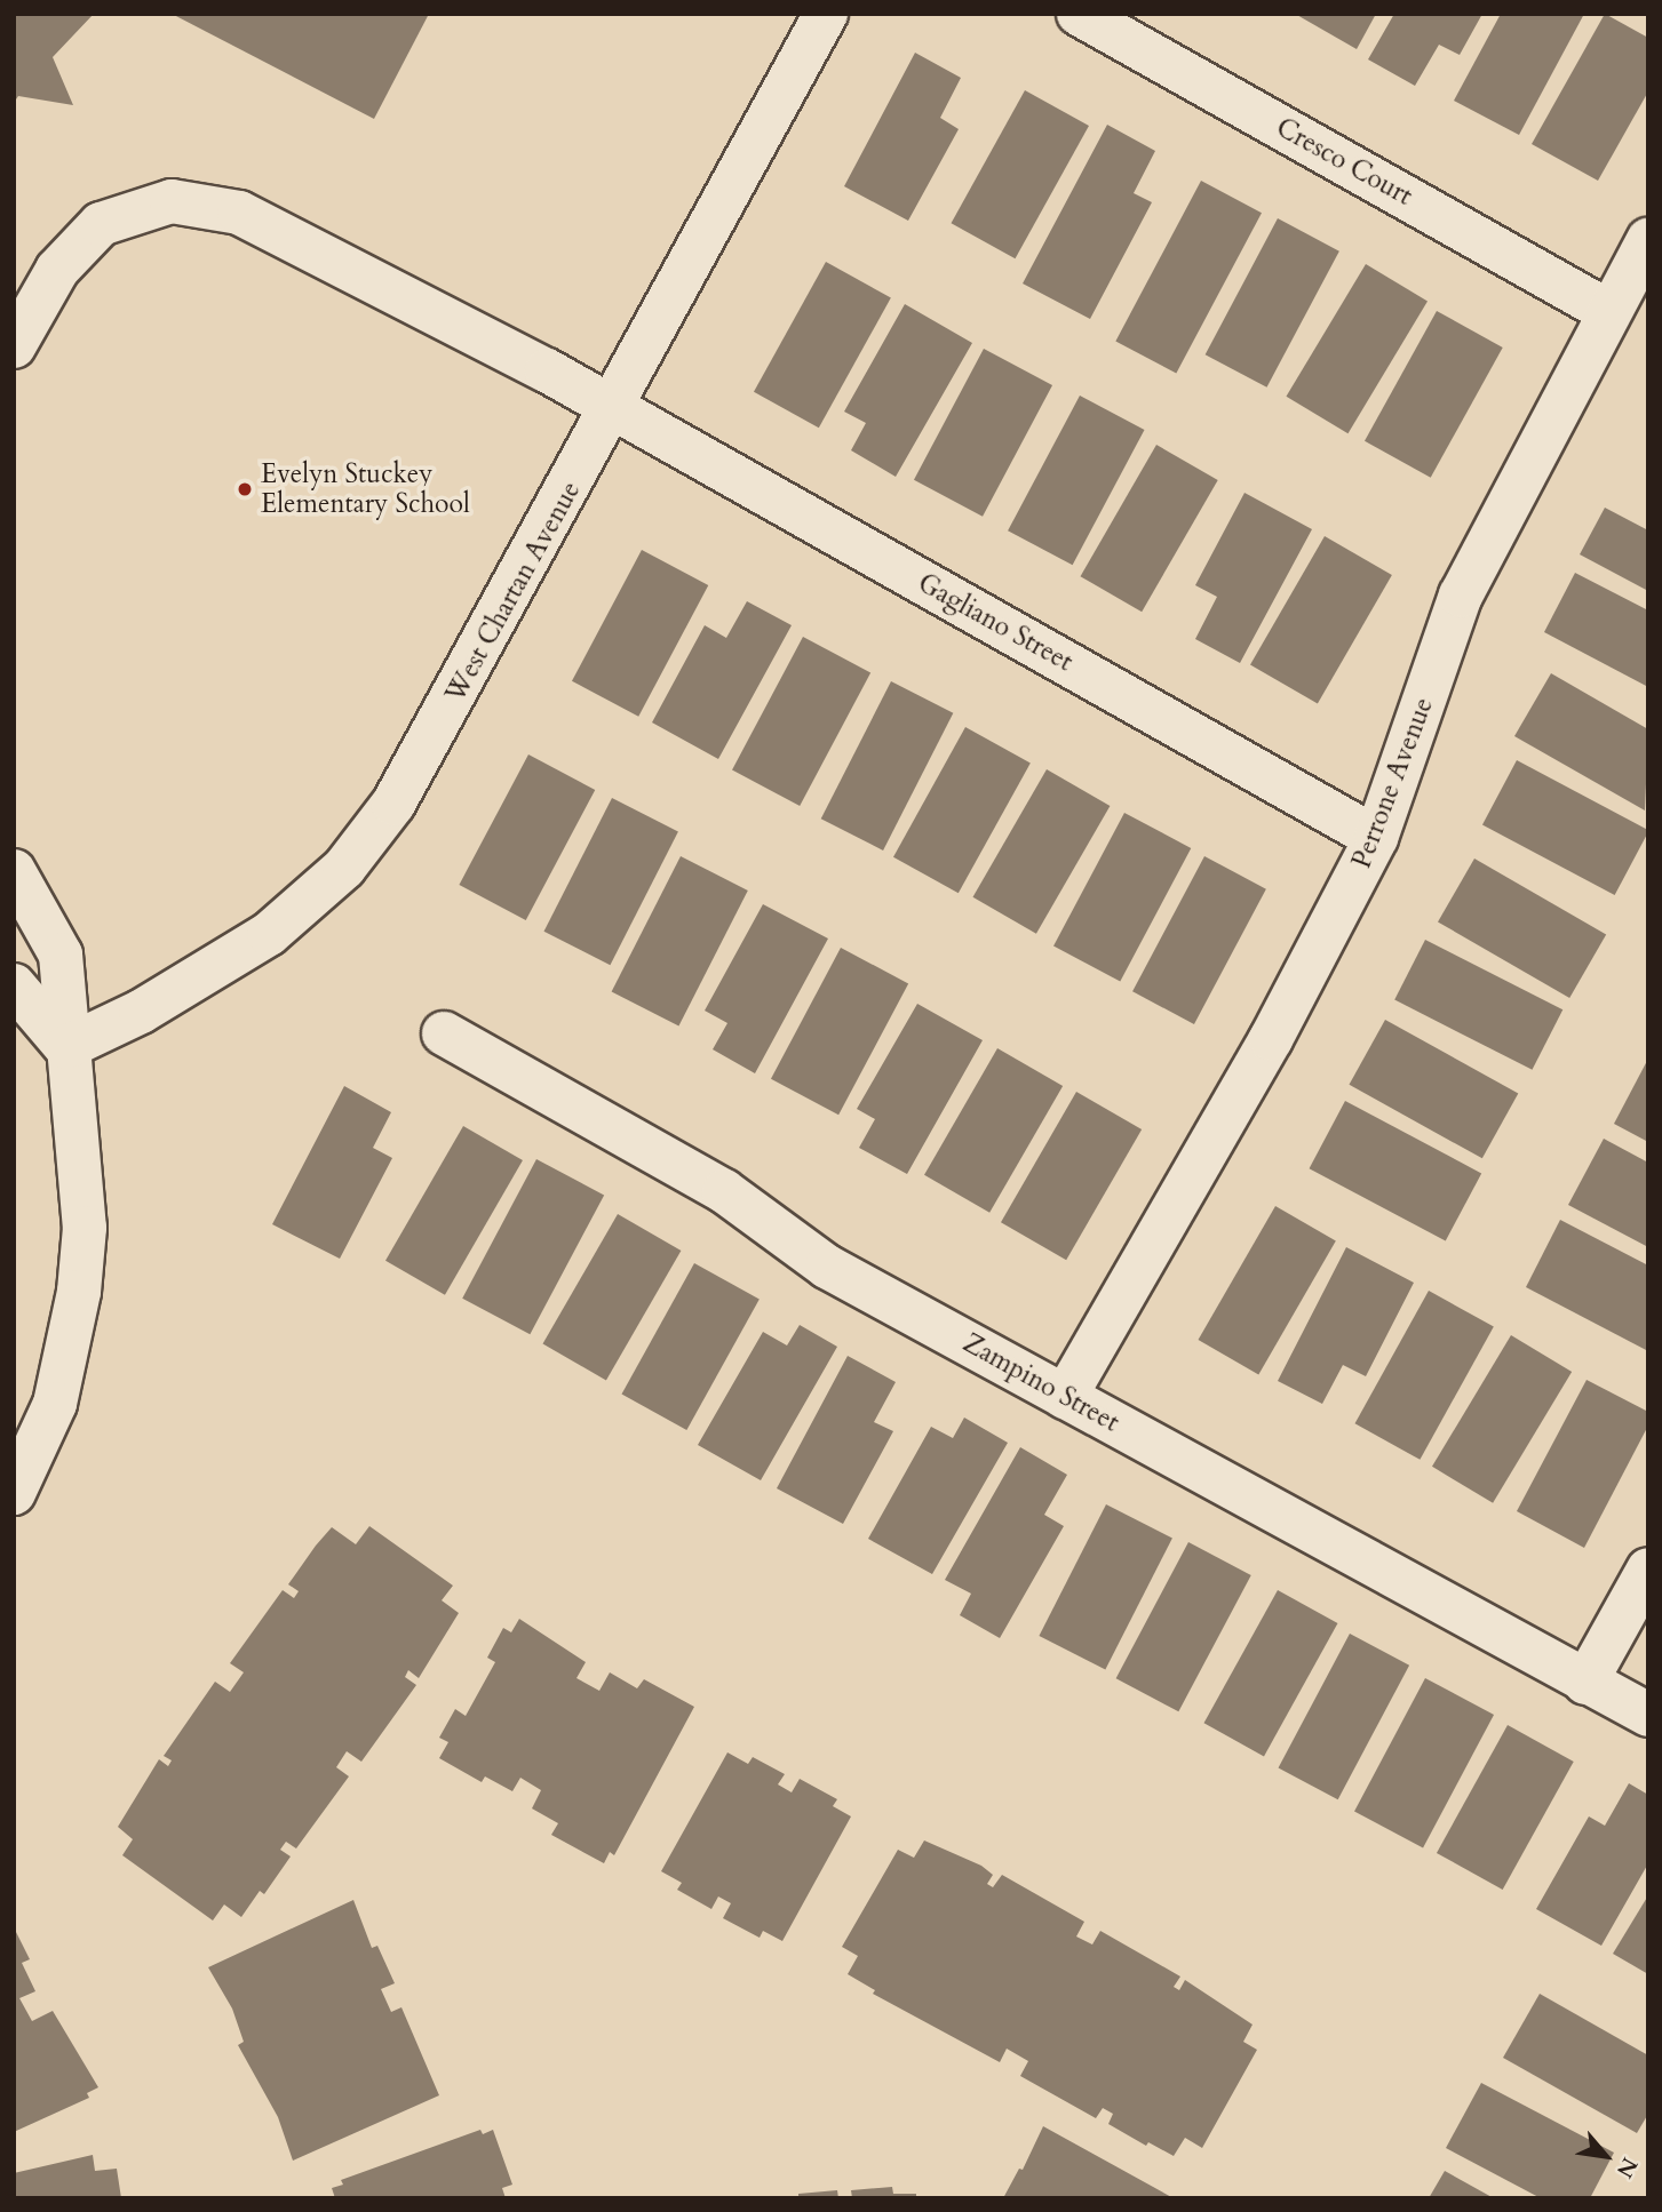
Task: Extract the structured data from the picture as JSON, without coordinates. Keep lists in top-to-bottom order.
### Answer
{
  "streets": {
    "street": [
      "Cresco Court",
      "West Chartan Avenue",
      "Gagliano Street",
      "Perrone Avenue",
      "Zampino Street"
    ]
  },
  "crossings": [
    ["Cresco Court", "Perrone Avenue"],
    ["West Chartan Avenue", "Gagliano Street"],
    ["Gagliano Street", "Perrone Avenue"],
    ["Perrone Avenue", "Zampino Street"]
  ],
  "places": ["Evelyn Stuckey Elementary School"],
  "north": "bottom right"
}
